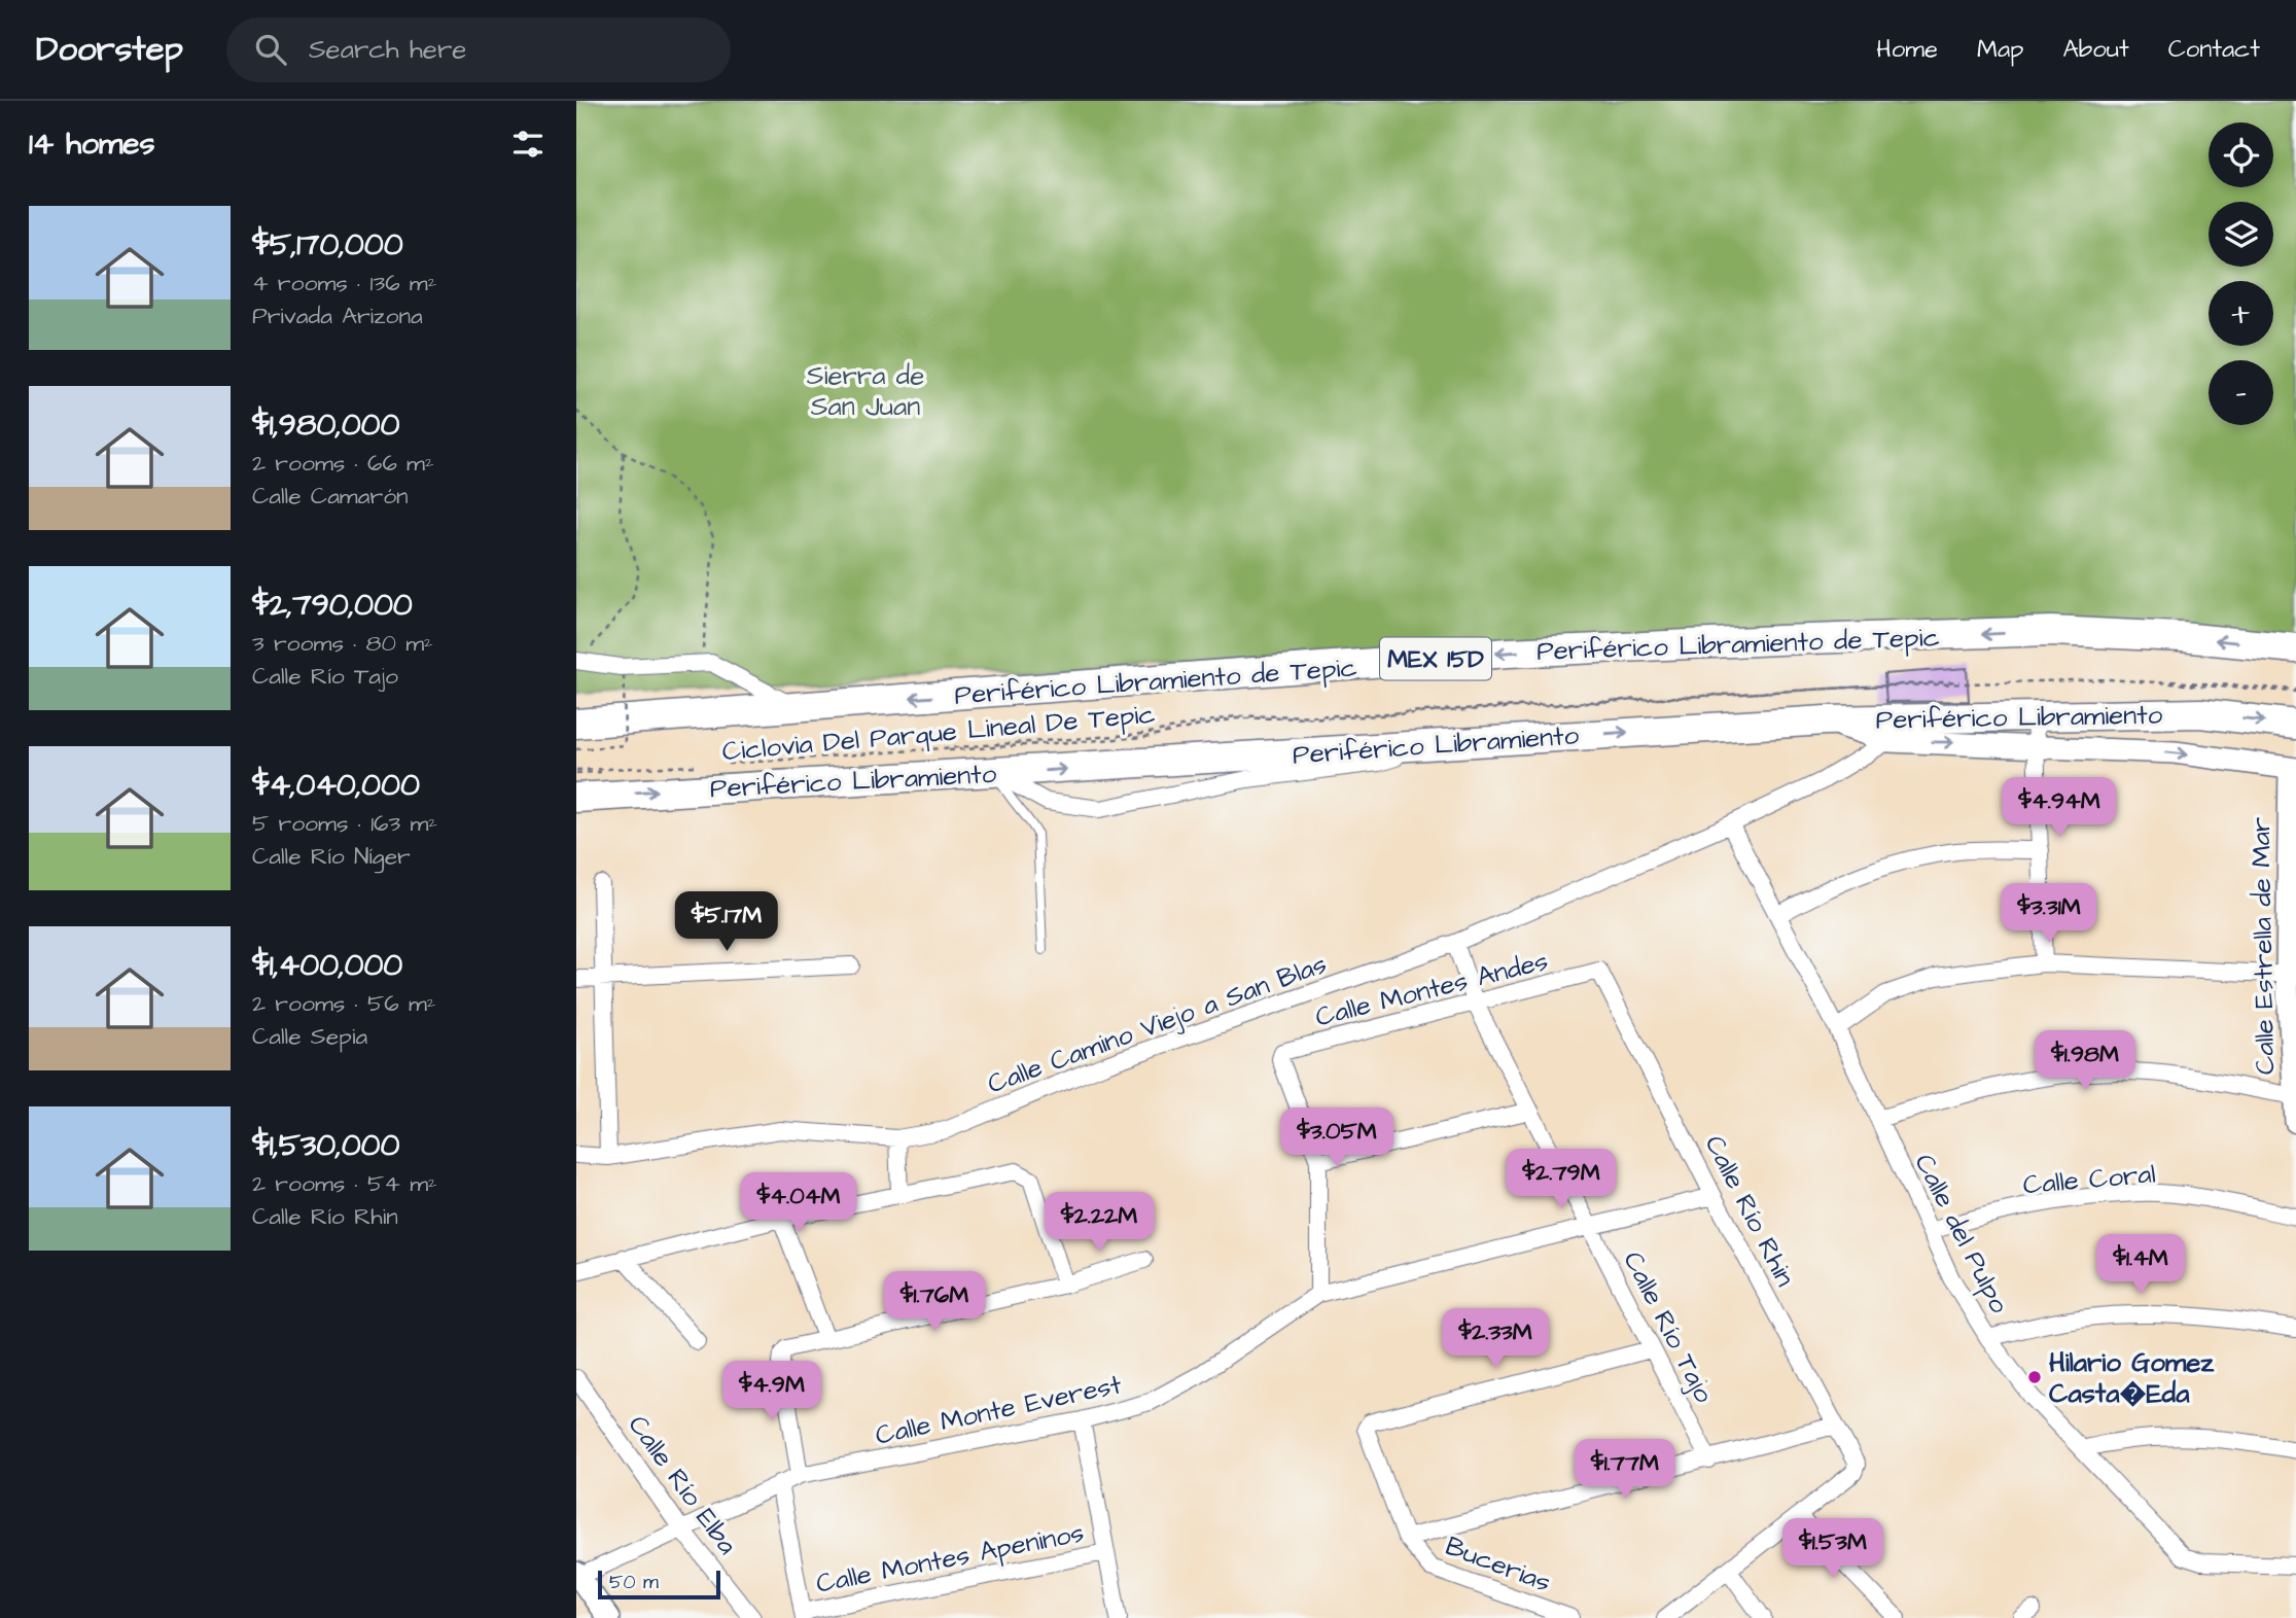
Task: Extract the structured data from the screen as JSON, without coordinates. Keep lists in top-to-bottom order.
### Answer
{
  "streets": {
    "highway": ["Periférico Libramiento de Tepic", "MEX 15D", "Periférico Libramiento"],
    "street": [
      "Calle Estrella de Mar",
      "Calle Montes Andes",
      "Calle Camino Viejo a San Blas",
      "Calle Coral",
      "Calle Río Rhin",
      "Calle del Pulpo",
      "Calle Río Tajo",
      "Calle Monte Everest",
      "Calle Río Elba",
      "Calle Montes Apeninos",
      "Bucerias"
    ],
    "path": ["Ciclovia Del Parque Lineal De Tepic"]
  },
  "crossings": [
    ["Calle Montes Andes", "Calle Río Rhin"],
    ["Calle Montes Andes", "Calle Río Tajo"],
    ["Calle Camino Viejo a San Blas", "Calle del Pulpo"],
    ["Calle Camino Viejo a San Blas", "Calle Río Tajo"],
    ["Calle Coral", "Calle del Pulpo"],
    ["Calle Río Rhin", "Calle Monte Everest"],
    ["Calle Río Tajo", "Calle Monte Everest"],
    ["Calle Río Tajo", "Bucerias"],
    ["Calle Monte Everest", "Calle Río Elba"]
  ],
  "one_way": ["Periférico Libramiento de Tepic", "Periférico Libramiento"],
  "parks": ["Sierra de San Juan"],
  "places": ["Hilario Gomez Casta�Eda"],
  "scale_bar": "50 m",
  "page": {
    "header": "Doorstep",
    "search": "Search here",
    "nav": [
      "Home",
      "Map",
      "About",
      "Contact"
    ],
    "heading": "14 homes",
    "map_buttons": ["+", "−"],
    "list": [
      {
        "name": "$5,170,000",
        "note": "4 rooms · 136 m² · Privada Arizona"
      },
      {
        "name": "$1,980,000",
        "note": "2 rooms · 66 m² · Calle Camarón"
      },
      {
        "name": "$2,790,000",
        "note": "3 rooms · 80 m² · Calle Río Tajo"
      },
      {
        "name": "$4,040,000",
        "note": "5 rooms · 163 m² · Calle Río Níger"
      },
      {
        "name": "$1,400,000",
        "note": "2 rooms · 56 m² · Calle Sepia"
      },
      {
        "name": "$1,530,000",
        "note": "2 rooms · 54 m² · Calle Río Rhin"
      }
    ],
    "price": [
      "$4.94M",
      "$3.31M",
      "$5.17M",
      "$1.98M",
      "$3.05M",
      "$2.79M",
      "$4.04M",
      "$2.22M",
      "$1.4M",
      "$1.76M",
      "$2.33M",
      "$4.9M",
      "$1.77M",
      "$1.53M"
    ],
    "scale": "50 m"
  }
}
